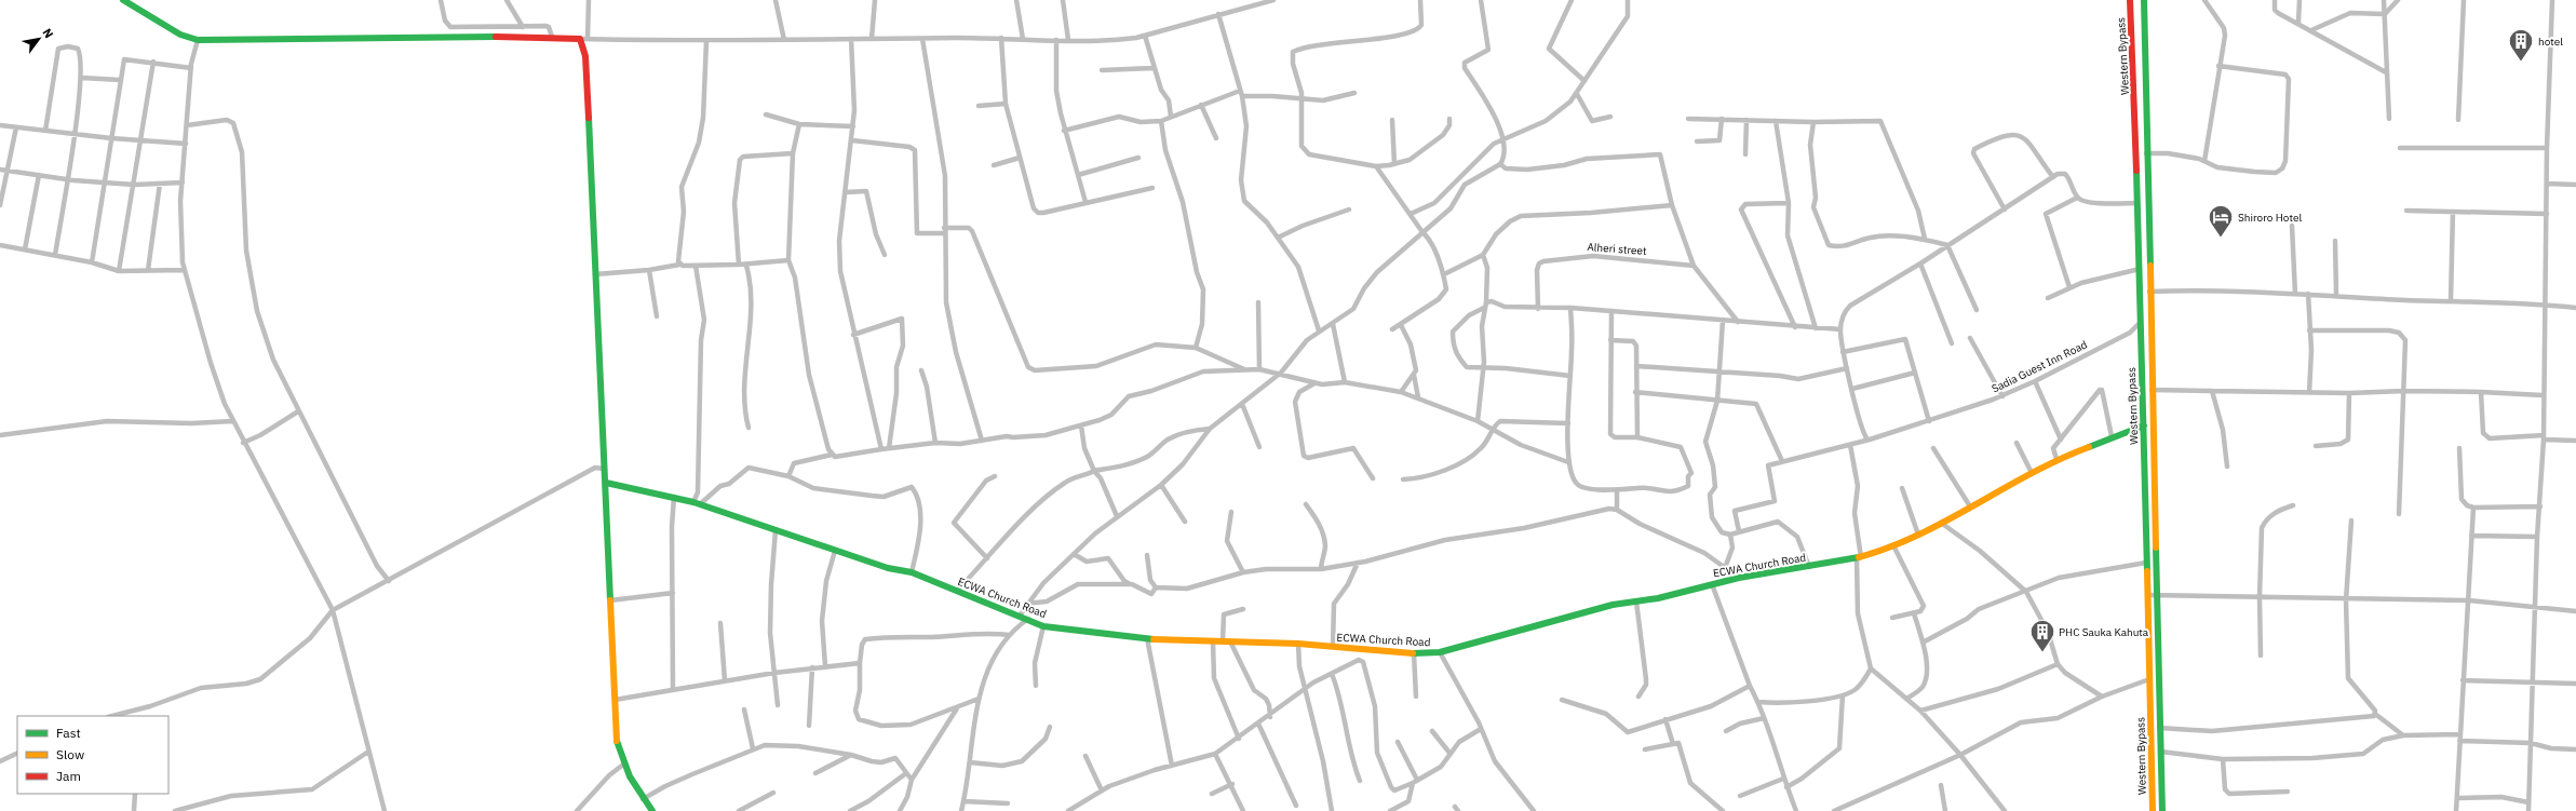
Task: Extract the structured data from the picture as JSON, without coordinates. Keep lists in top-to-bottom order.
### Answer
{
  "streets": {
    "street": [
      "Western Bypass",
      "Alheri street",
      "Sadia Guest Inn Road",
      "ECWA Church Road"
    ]
  },
  "crossings": [
    ["Western Bypass", "Sadia Guest Inn Road"],
    ["Western Bypass", "ECWA Church Road"]
  ],
  "places": {
    "building": ["hotel", "PHC Sauka Kahuta"],
    "hotel": ["Shiroro Hotel"]
  },
  "legend": ["Fast", "Slow", "Jam"],
  "north": "top right"
}
